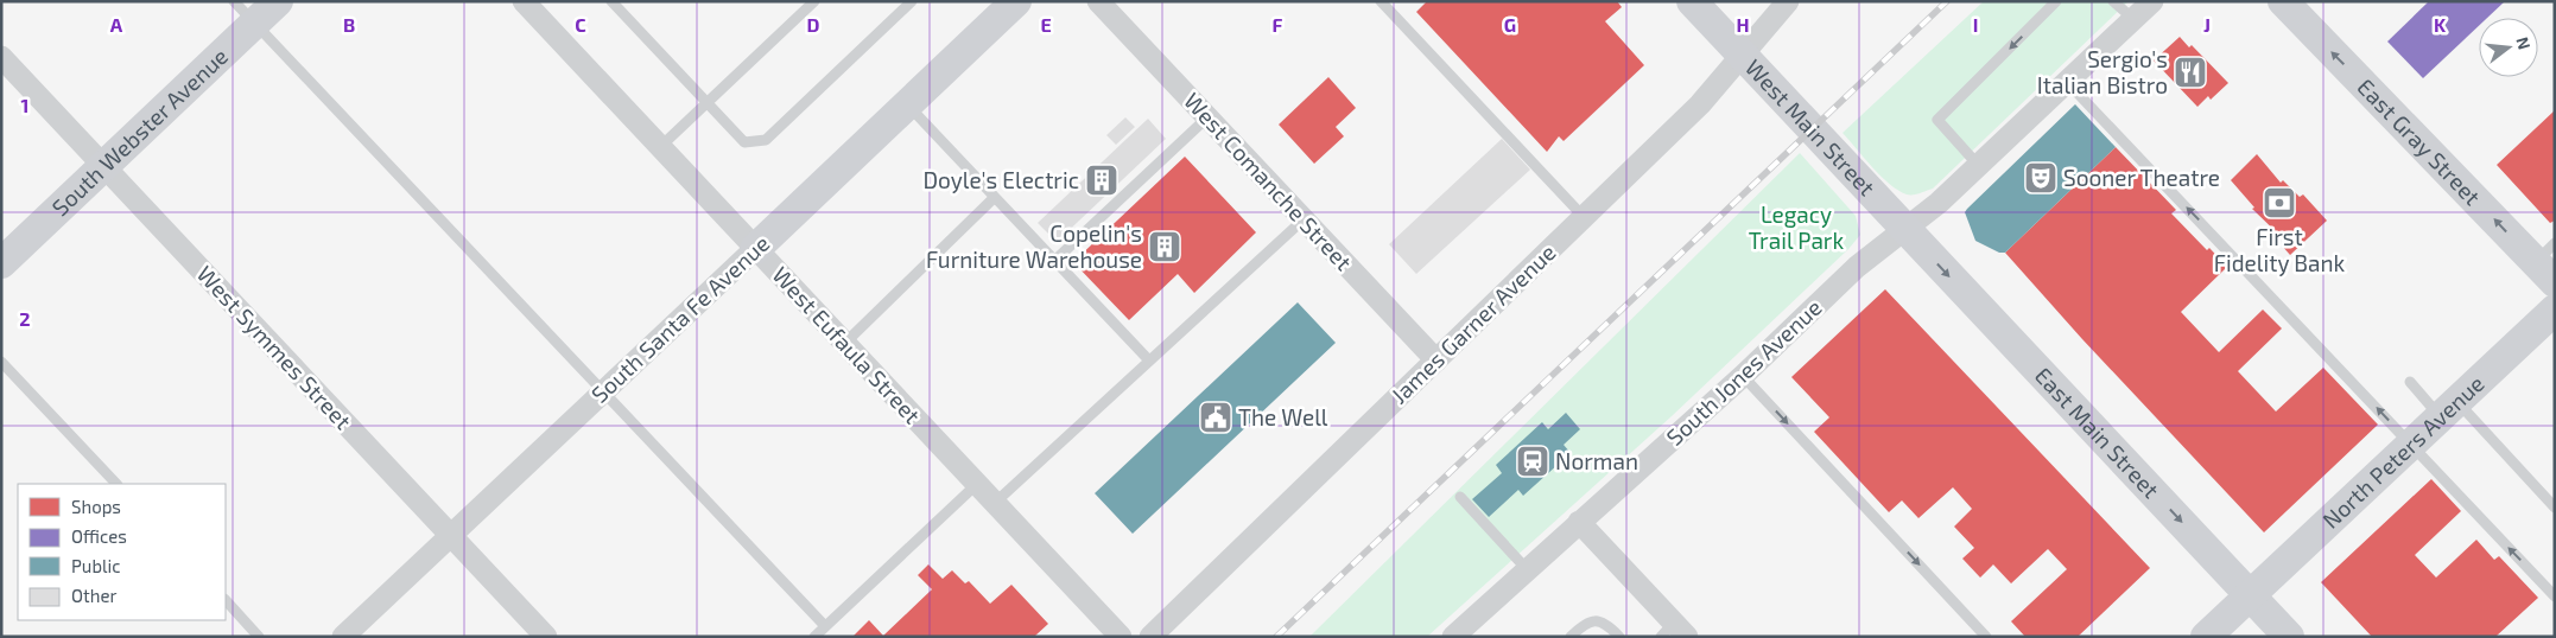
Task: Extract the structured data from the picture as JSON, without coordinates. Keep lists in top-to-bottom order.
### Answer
{
  "streets": {
    "main road": [
      "West Main Street",
      "South Webster Avenue",
      "East Gray Street",
      "South Santa Fe Avenue",
      "East Main Street",
      "North Peters Avenue"
    ],
    "street": [
      "West Comanche Street",
      "James Garner Avenue",
      "West Eufaula Street",
      "West Symmes Street",
      "South Jones Avenue"
    ]
  },
  "crossings": [
    ["West Main Street", "James Garner Avenue"],
    ["West Main Street", "South Jones Avenue"],
    ["West Main Street", "East Main Street"],
    ["South Webster Avenue", "West Symmes Street"],
    ["West Comanche Street", "James Garner Avenue"],
    ["South Santa Fe Avenue", "West Eufaula Street"],
    ["South Santa Fe Avenue", "West Symmes Street"],
    ["South Jones Avenue", "East Main Street"],
    ["East Main Street", "North Peters Avenue"]
  ],
  "one_way": ["East Gray Street", "East Main Street"],
  "parks": ["Legacy Trail Park"],
  "places": {
    "restaurant": ["Sergio's Italian Bistro"],
    "theatre": ["Sooner Theatre"],
    "building": ["Doyle's Electric", "Copelin's Furniture Warehouse"],
    "bank": ["First Fidelity Bank"],
    "public building": ["The Well"],
    "station": ["Norman"]
  },
  "legend": [
    "Shops",
    "Offices",
    "Public",
    "Other"
  ],
  "north": "right",
  "grid": {
    "columns": [
      "A",
      "B",
      "C",
      "D",
      "E",
      "F",
      "G",
      "H",
      "I",
      "J",
      "K"
    ],
    "rows": ["1", "2"]
  }
}
